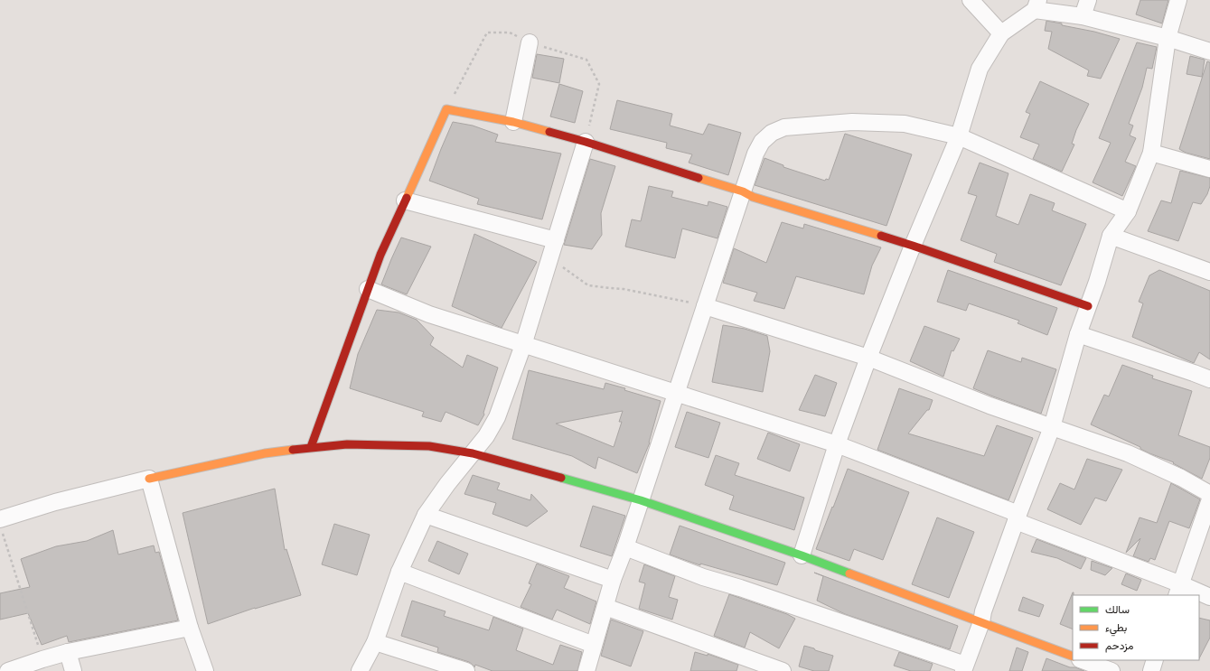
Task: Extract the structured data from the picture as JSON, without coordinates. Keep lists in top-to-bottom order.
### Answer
{
  "legend": ["سالك", "بطيء", "مزدحم"]
}
